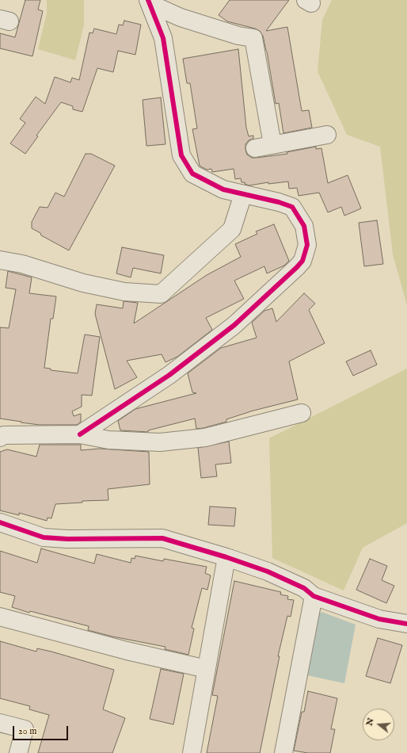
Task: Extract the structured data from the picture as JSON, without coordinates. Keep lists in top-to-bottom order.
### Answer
{
  "scale_bar": "20 m",
  "north": "left"
}
